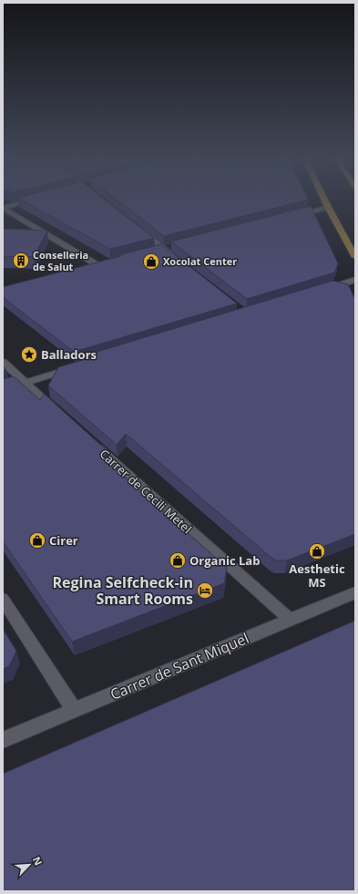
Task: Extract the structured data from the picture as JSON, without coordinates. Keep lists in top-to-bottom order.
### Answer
{
  "streets": {
    "street": ["Carrer de Cecili Metel", "Carrer de Sant Miquel"]
  },
  "crossings": [
    ["Carrer de Cecili Metel", "Carrer de Sant Miquel"]
  ],
  "places": {
    "building": ["Conselleria de Salut"],
    "shop": [
      "Xocolat Center",
      "Cirer",
      "Aesthetic MS",
      "Organic Lab"
    ],
    "place": ["Balladors"],
    "hotel": ["Regina Selfcheck-in Smart Rooms"]
  },
  "north": "top right"
}
